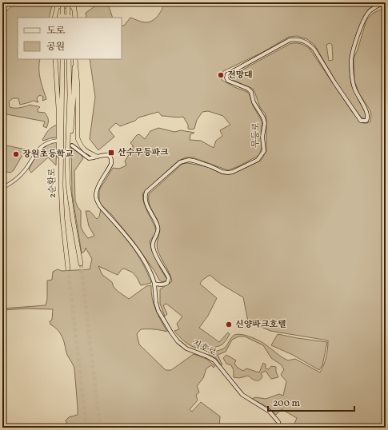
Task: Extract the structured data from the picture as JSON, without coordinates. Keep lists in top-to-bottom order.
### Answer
{
  "streets": {
    "highway": ["2순환로"],
    "main road": ["무등로", "지호로"]
  },
  "crossings": [
    ["무등로", "지호로"]
  ],
  "places": {
    "other": ["전망대", "장원초등학교", "신양파크호텔"],
    "transit": ["산수무등파크"]
  },
  "legend": ["도로", "공원"],
  "scale_bar": "200 m"
}
